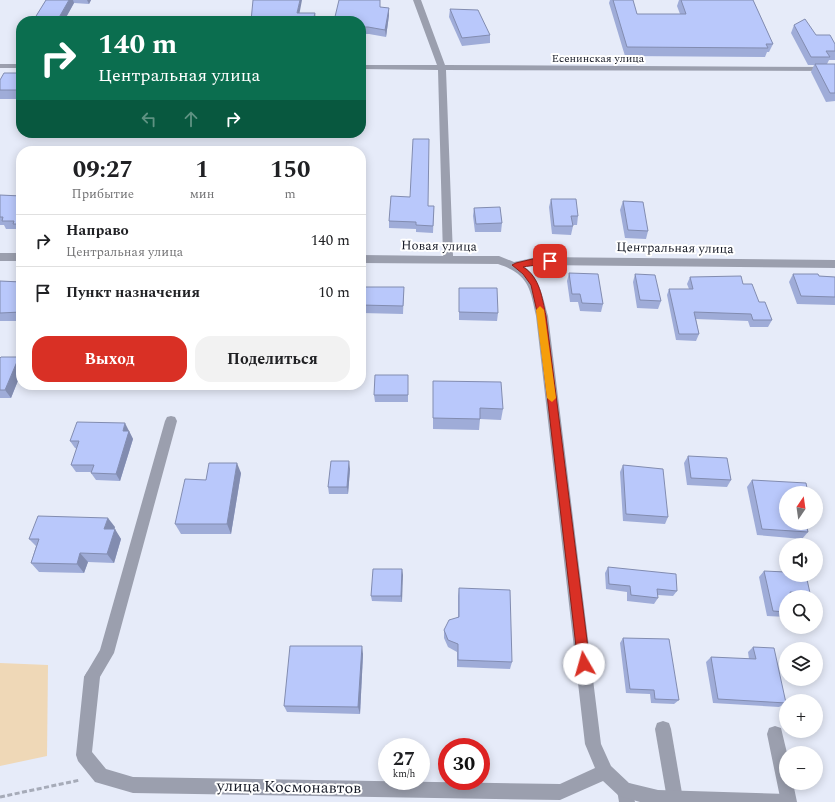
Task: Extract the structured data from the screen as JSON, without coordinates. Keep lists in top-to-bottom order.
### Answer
{
  "streets": {
    "street": [
      "Есенинская улица",
      "Новая улица",
      "Центральная улица",
      "улица Космонавтов"
    ]
  },
  "crossings": [
    ["Новая улица", "Центральная улица"]
  ],
  "north": "top",
  "page": {
    "turn": ["140 m", "Центральная улица"],
    "eta": [
      "09:27",
      "Прибытие",
      "1",
      "мин",
      "150",
      "m"
    ],
    "list": [
      {
        "name": "Направо",
        "note": "Центральная улица",
        "value": "140 m"
      },
      {
        "name": "Пункт назначения",
        "value": "10 m"
      }
    ],
    "buttons": ["Выход", "Поделиться"],
    "map_buttons": ["+", "−"],
    "speed": "27 km/h",
    "limit": "30"
  }
}
